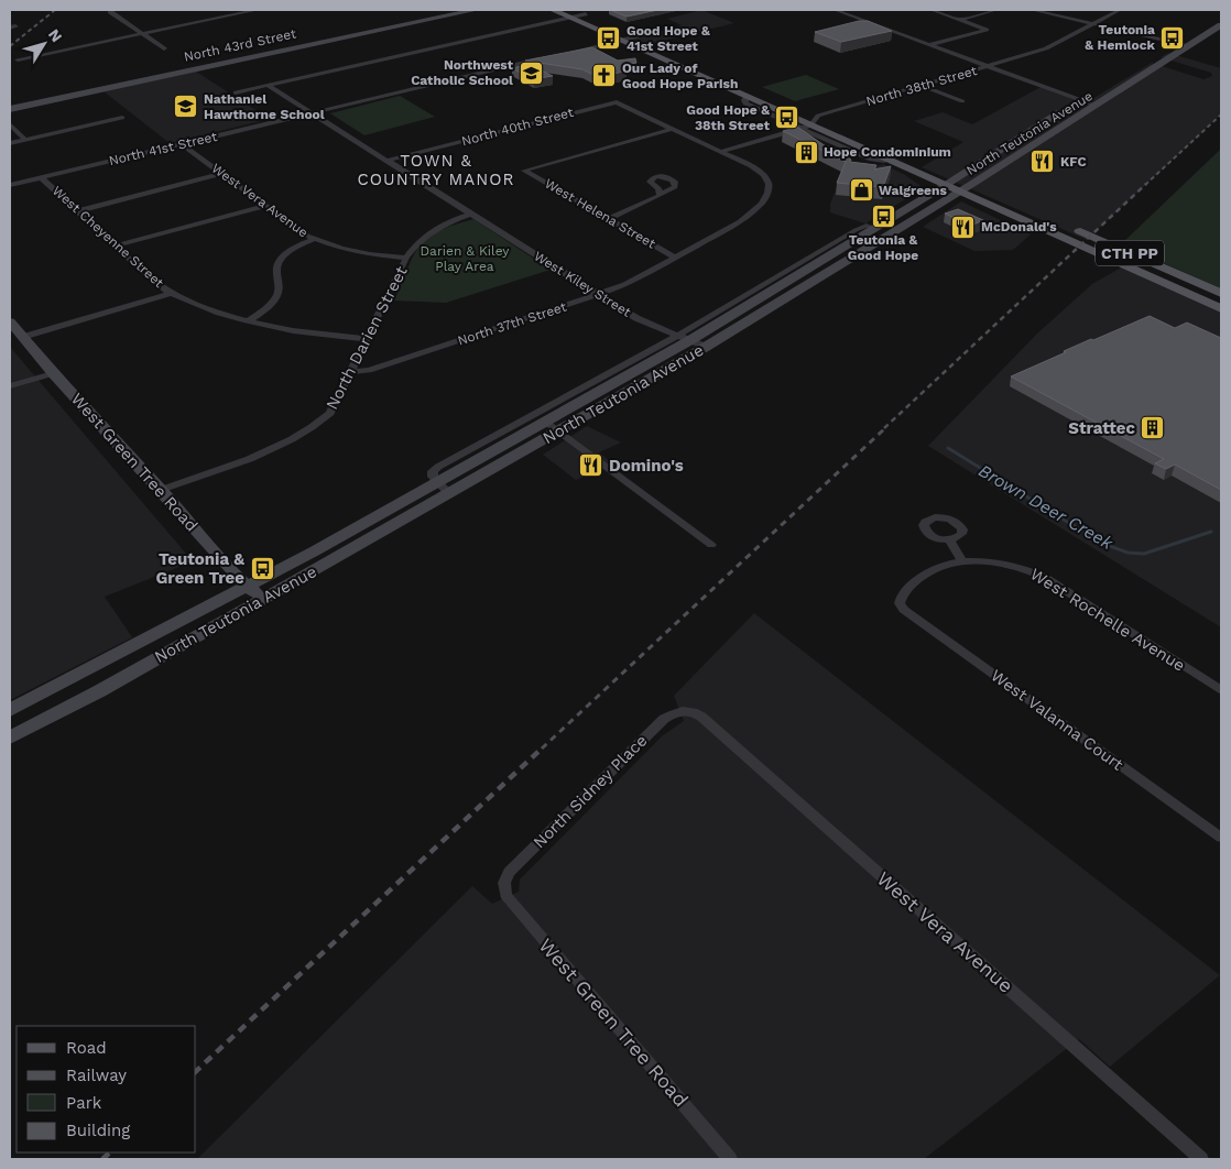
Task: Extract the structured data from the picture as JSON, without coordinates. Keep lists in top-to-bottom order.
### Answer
{
  "streets": {
    "main road": [
      "North 43rd Street",
      "North Teutonia Avenue",
      "CTH PP",
      "West Green Tree Road"
    ],
    "street": [
      "North 38th Street",
      "North 40th Street",
      "North 41st Street",
      "West Vera Avenue",
      "West Helena Street",
      "West Cheyenne Street",
      "West Kiley Street",
      "North 37th Street",
      "North Darien Street",
      "West Rochelle Avenue",
      "West Valanna Court",
      "North Sidney Place"
    ]
  },
  "crossings": [
    ["North 38th Street", "CTH PP"],
    ["North 40th Street", "West Helena Street"],
    ["North 40th Street", "West Kiley Street"],
    ["North Teutonia Avenue", "CTH PP"],
    ["North Teutonia Avenue", "West Kiley Street"],
    ["North Teutonia Avenue", "West Green Tree Road"],
    ["North 41st Street", "West Vera Avenue"],
    ["North 41st Street", "West Cheyenne Street"],
    ["North 41st Street", "West Kiley Street"],
    ["West Vera Avenue", "North Darien Street"],
    ["West Vera Avenue", "North Sidney Place"],
    ["West Helena Street", "North 37th Street"],
    ["West Cheyenne Street", "North Darien Street"],
    ["West Kiley Street", "North 37th Street"],
    ["West Kiley Street", "North Darien Street"],
    ["North 37th Street", "North Darien Street"],
    ["North Darien Street", "West Green Tree Road"],
    ["West Green Tree Road", "North Sidney Place"],
    ["West Rochelle Avenue", "West Valanna Court"]
  ],
  "districts": ["TOWN & COUNTRY MANOR"],
  "water": ["Brown Deer Creek"],
  "parks": ["Darien & Kiley Play Area"],
  "places": {
    "bus stop": [
      "Teutonia & Hemlock",
      "Good Hope & 41st Street",
      "Good Hope & 38th Street",
      "Teutonia & Good Hope",
      "Teutonia & Green Tree"
    ],
    "school or university": ["Northwest Catholic School", "Nathaniel Hawthorne School"],
    "church": ["Our Lady of Good Hope Parish"],
    "building": ["Hope Condominium", "Strattec"],
    "restaurant": ["KFC", "McDonald's", "Domino's"],
    "shop": ["Walgreens"]
  },
  "legend": [
    "Road",
    "Railway",
    "Park",
    "Building"
  ],
  "north": "top right"
}
